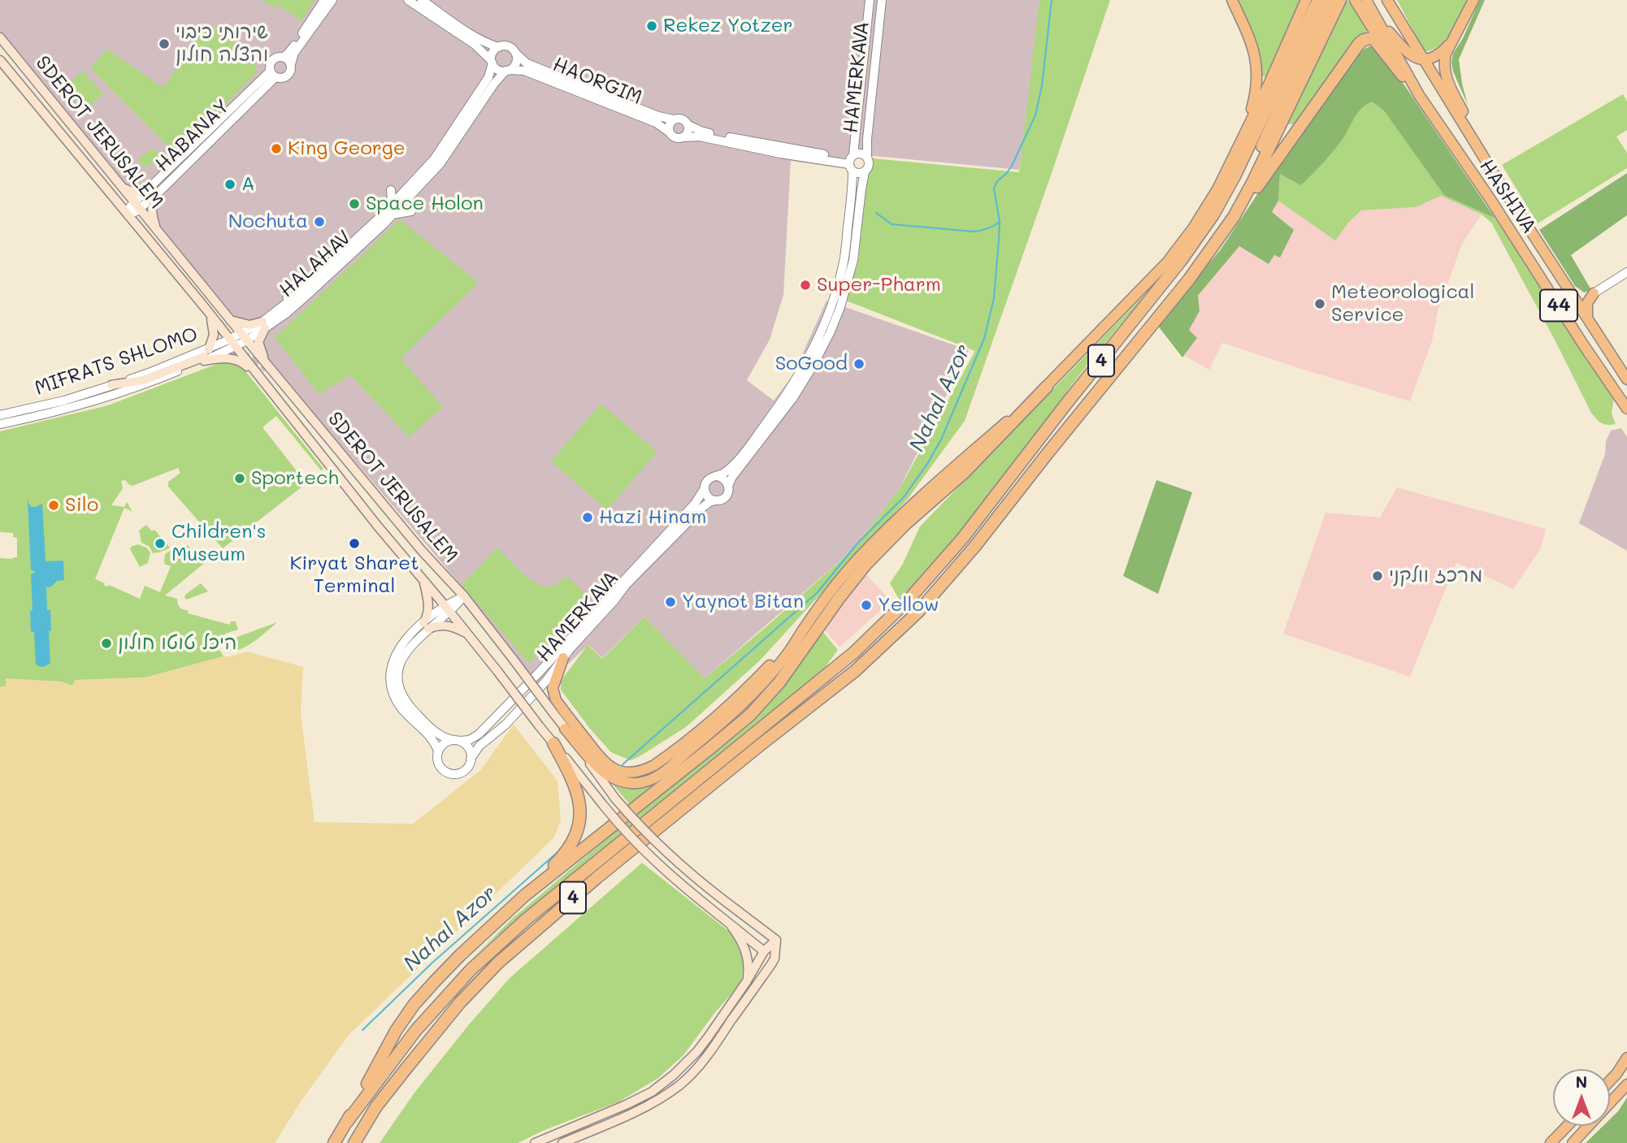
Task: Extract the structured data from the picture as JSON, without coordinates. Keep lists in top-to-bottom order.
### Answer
{
  "streets": {
    "highway": ["4"],
    "main road": ["SDEROT JERUSALEM", "HASHIVA", "44"],
    "street": [
      "HAMERKAVA",
      "HAORGIM",
      "HABANAY",
      "HALAHAV",
      "MIFRATS SHLOMO"
    ]
  },
  "crossings": [
    ["HAORGIM", "HALAHAV"],
    ["SDEROT JERUSALEM", "HABANAY"],
    ["SDEROT JERUSALEM", "HALAHAV"],
    ["SDEROT JERUSALEM", "MIFRATS SHLOMO"],
    ["HALAHAV", "MIFRATS SHLOMO"]
  ],
  "water": ["Nahal Azor"],
  "places": [
    "Rekez Yotzer",
    "שירותי כיבוי והצלה חולון",
    "King George",
    "A",
    "Space Holon",
    "Nochuta",
    "Super-Pharm",
    "Meteorological Service",
    "SoGood",
    "Sportech",
    "Silo",
    "Hazi Hinam",
    "Children's Museum",
    "Kiryat Sharet Terminal",
    "מרכז וולקני",
    "Yaynot Bitan",
    "Yellow",
    "היכל טוטו חולון"
  ],
  "north": "top"
}
